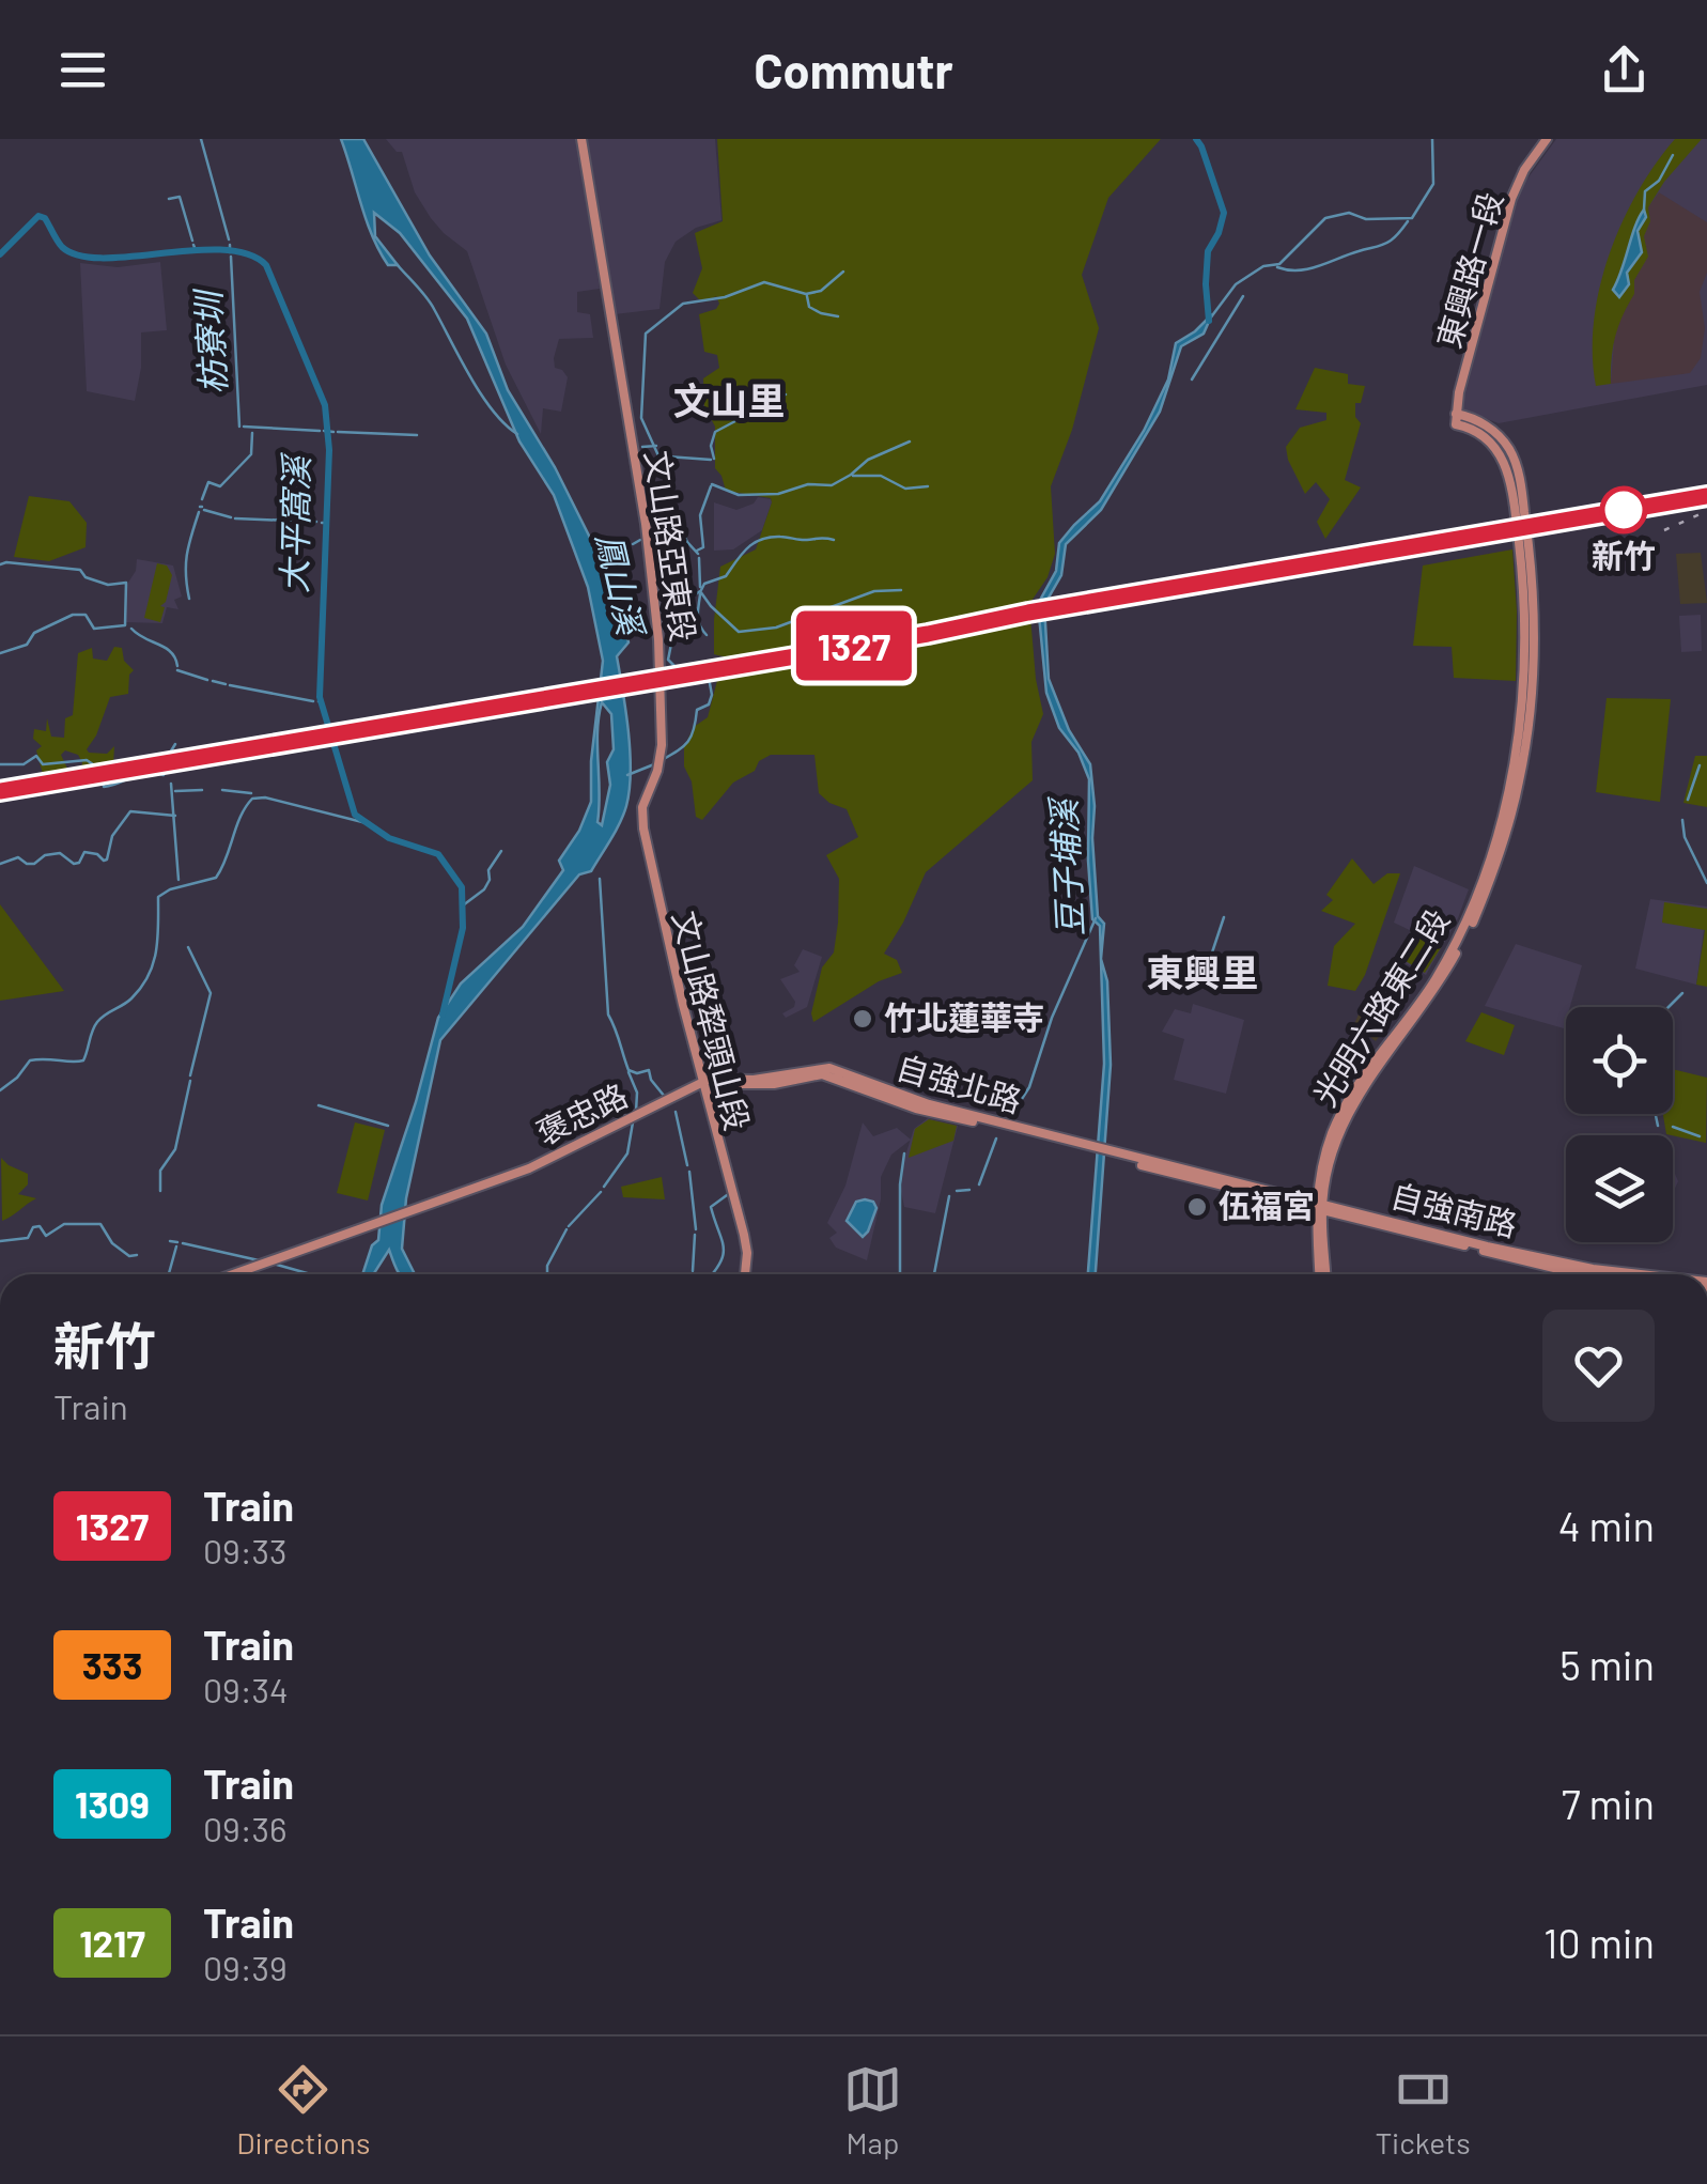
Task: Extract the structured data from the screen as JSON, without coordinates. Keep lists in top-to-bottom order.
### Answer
{
  "streets": {
    "main road": [
      "東興路一段",
      "文山路亞東段",
      "光明六路東二段",
      "文山路犂頭山段",
      "自強北路",
      "褒忠路",
      "自強南路"
    ]
  },
  "crossings": [
    ["東興路一段", "光明六路東二段"],
    ["文山路亞東段", "文山路犂頭山段"],
    ["光明六路東二段", "自強北路"],
    ["光明六路東二段", "自強南路"],
    ["文山路犂頭山段", "褒忠路"],
    ["自強北路", "褒忠路"],
    ["自強北路", "自強南路"]
  ],
  "districts": ["文山里", "東興里"],
  "water": [
    "枋寮圳",
    "大平窩溪",
    "鳳山溪",
    "豆子埔溪"
  ],
  "places": ["新竹", "竹北蓮華寺", "伍福宮"],
  "page": {
    "header": "Commutr",
    "on_map": "1327",
    "heading": ["新竹", "Train"],
    "list": [
      {
        "mark": "1327",
        "name": "Train",
        "note": "09:33",
        "value": "4 min"
      },
      {
        "mark": "333",
        "name": "Train",
        "note": "09:34",
        "value": "5 min"
      },
      {
        "mark": "1309",
        "name": "Train",
        "note": "09:36",
        "value": "7 min"
      },
      {
        "mark": "1217",
        "name": "Train",
        "note": "09:39",
        "value": "10 min"
      }
    ],
    "tabs": ["Directions", "Map", "Tickets"]
  }
}
